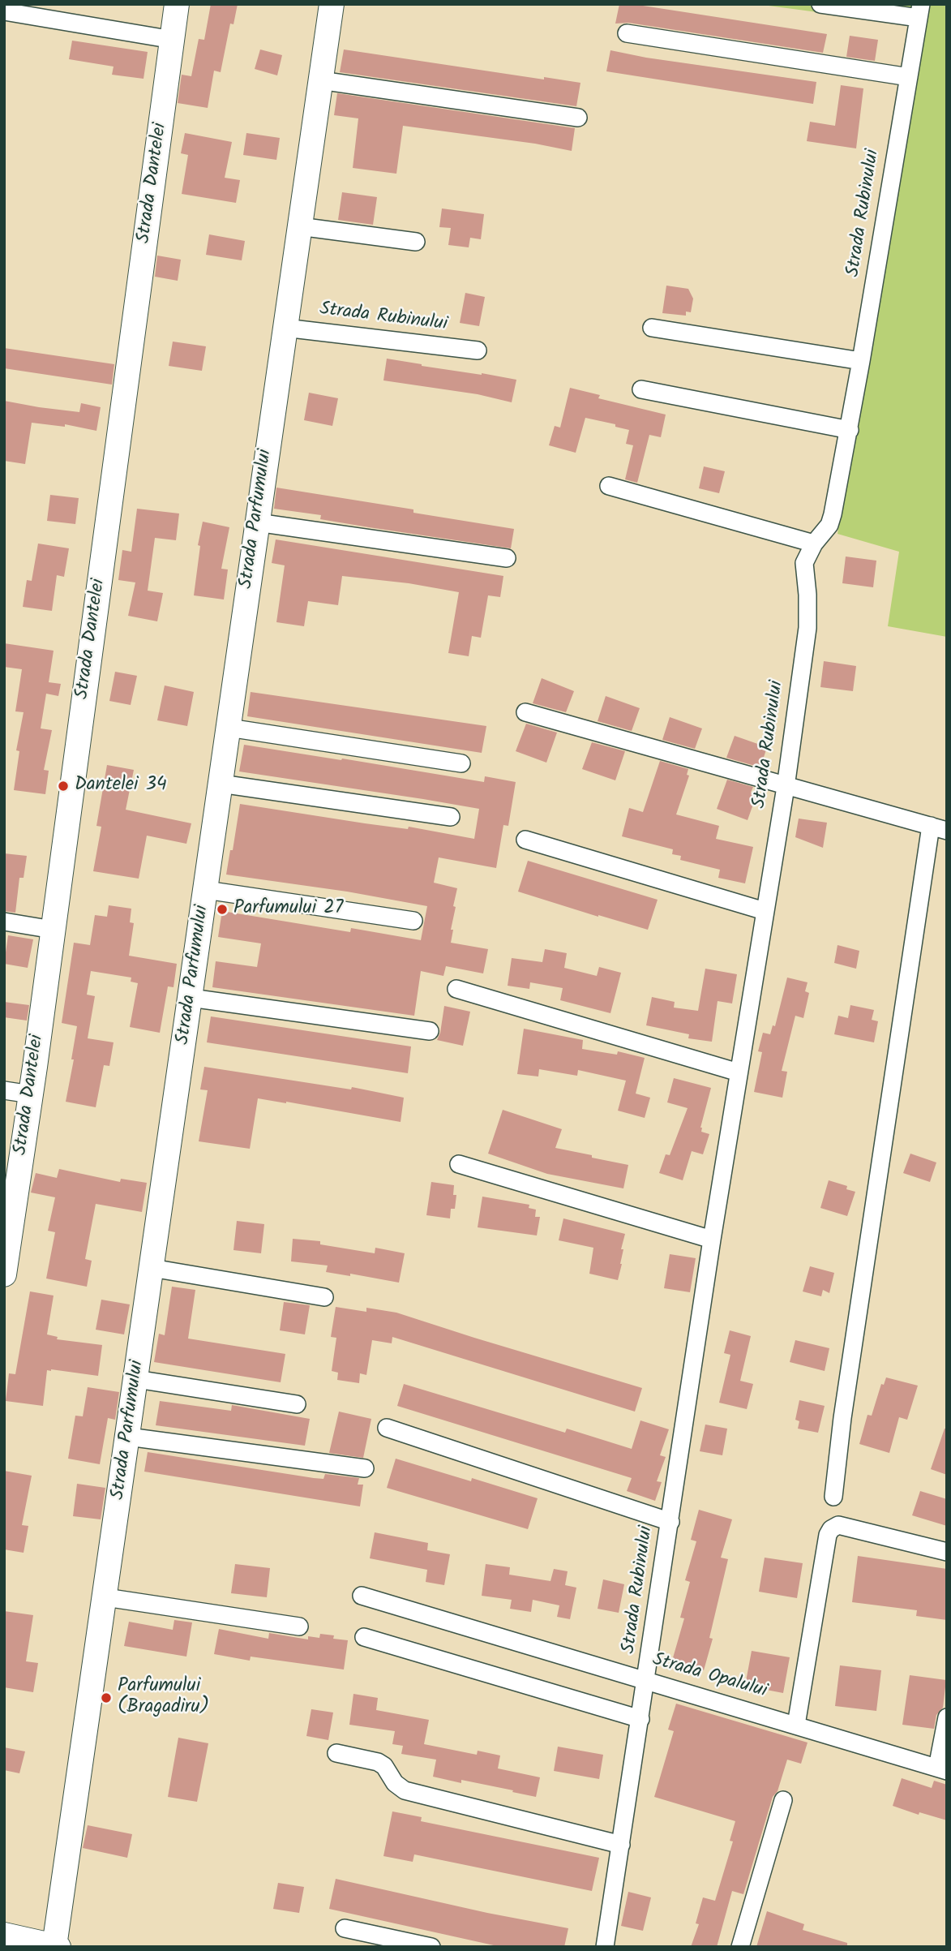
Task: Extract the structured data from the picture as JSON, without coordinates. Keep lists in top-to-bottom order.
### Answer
{
  "streets": {
    "street": [
      "Strada Dantelei",
      "Strada Rubinului",
      "Strada Parfumului",
      "Strada Opalului"
    ]
  },
  "crossings": [
    ["Strada Rubinului", "Strada Parfumului"],
    ["Strada Rubinului", "Strada Opalului"]
  ],
  "places": ["Dantelei 34", "Parfumului 27", "Parfumului (Bragadiru)"]
}
